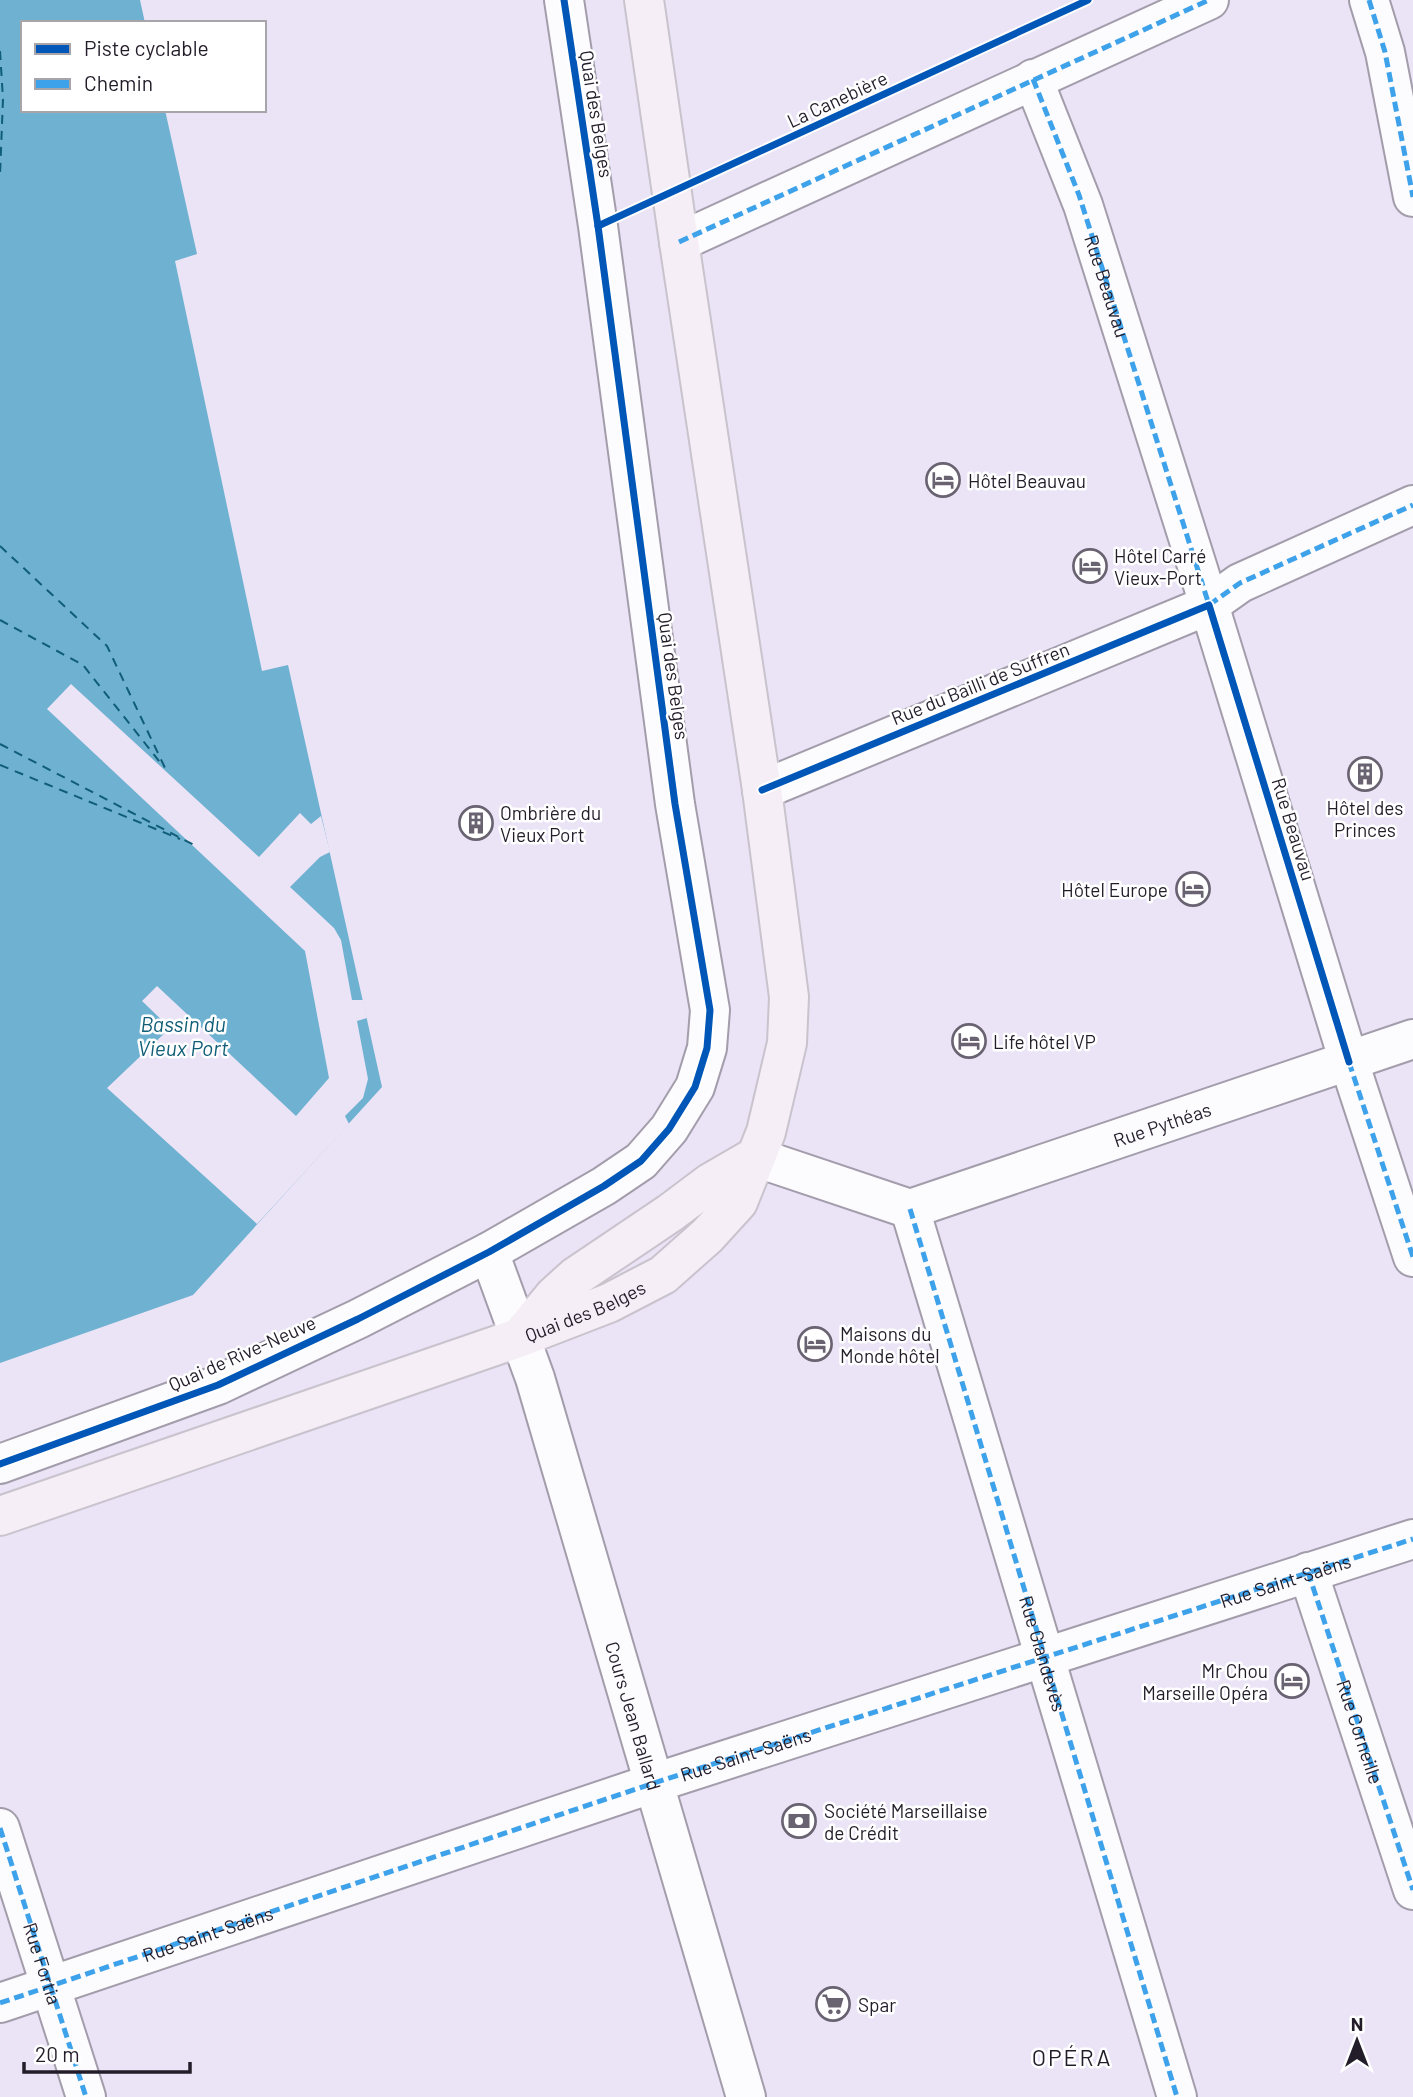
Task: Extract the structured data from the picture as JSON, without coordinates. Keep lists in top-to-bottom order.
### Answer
{
  "streets": {
    "main road": ["Quai des Belges"],
    "street": [
      "Rue Beauvau",
      "Rue du Bailli de Suffren",
      "Rue Pythéas",
      "Quai de Rive-Neuve",
      "Rue Saint-Saëns",
      "Rue Glandevès",
      "Cours Jean Ballard",
      "Rue Corneille",
      "Rue Fortia"
    ],
    "cycle path": ["La Canebière"]
  },
  "crossings": [
    ["Quai des Belges", "Rue du Bailli de Suffren"],
    ["Quai des Belges", "Quai de Rive-Neuve"],
    ["Quai des Belges", "Cours Jean Ballard"],
    ["Rue Beauvau", "Rue du Bailli de Suffren"],
    ["Rue Beauvau", "Rue Pythéas"],
    ["Rue Pythéas", "Rue Glandevès"],
    ["Quai de Rive-Neuve", "Cours Jean Ballard"],
    ["Rue Saint-Saëns", "Rue Glandevès"],
    ["Rue Saint-Saëns", "Cours Jean Ballard"],
    ["Rue Saint-Saëns", "Rue Corneille"],
    ["Rue Saint-Saëns", "Rue Fortia"]
  ],
  "districts": ["OPÉRA"],
  "water": ["Bassin du Vieux Port"],
  "places": {
    "hotel": [
      "Hôtel Beauvau",
      "Hôtel Carré Vieux-Port",
      "Hôtel Europe",
      "Life hôtel VP",
      "Maisons du Monde hôtel",
      "Mr Chou Marseille Opéra"
    ],
    "building": ["Hôtel des Princes", "Ombrière du Vieux Port"],
    "bank": ["Société Marseillaise de Crédit"],
    "supermarket": ["Spar"]
  },
  "legend": ["Piste cyclable", "Chemin"],
  "scale_bar": "20 m",
  "north": "top"
}
